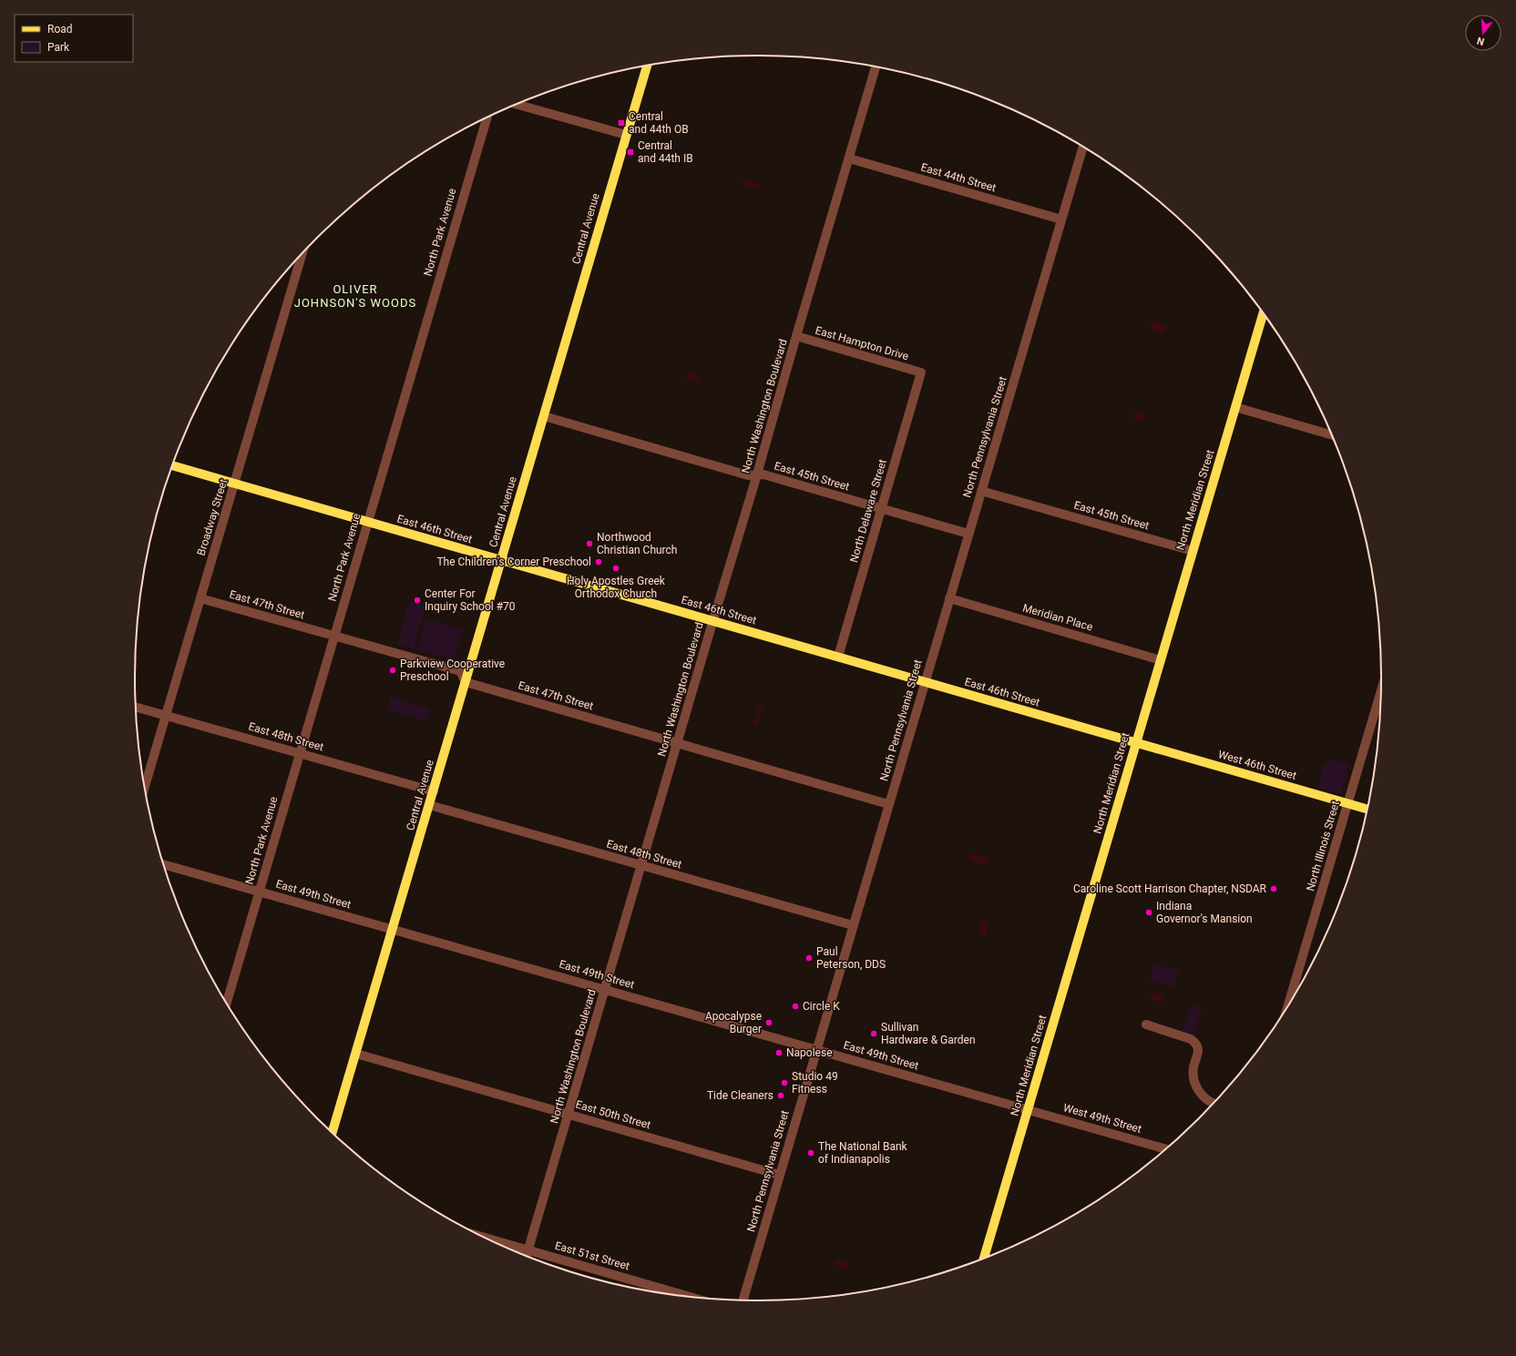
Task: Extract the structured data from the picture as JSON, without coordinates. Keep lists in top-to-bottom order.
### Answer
{
  "streets": {
    "main road": [
      "Central Avenue",
      "North Meridian Street",
      "East 46th Street",
      "West 46th Street"
    ],
    "street": [
      "East 44th Street",
      "North Park Avenue",
      "East Hampton Drive",
      "North Washington Boulevard",
      "North Pennsylvania Street",
      "East 45th Street",
      "North Delaware Street",
      "Broadway Street",
      "East 47th Street",
      "Meridian Place",
      "East 48th Street",
      "North Illinois Street",
      "East 49th Street",
      "East 50th Street",
      "West 49th Street",
      "East 51st Street"
    ]
  },
  "crossings": [
    ["East 44th Street", "North Washington Boulevard"],
    ["East 44th Street", "North Pennsylvania Street"],
    ["Central Avenue", "East 45th Street"],
    ["Central Avenue", "East 46th Street"],
    ["Central Avenue", "East 47th Street"],
    ["Central Avenue", "East 48th Street"],
    ["Central Avenue", "East 49th Street"],
    ["Central Avenue", "East 50th Street"],
    ["North Park Avenue", "East 46th Street"],
    ["North Park Avenue", "East 47th Street"],
    ["North Park Avenue", "East 48th Street"],
    ["North Park Avenue", "East 49th Street"],
    ["East Hampton Drive", "North Washington Boulevard"],
    ["East Hampton Drive", "North Delaware Street"],
    ["North Washington Boulevard", "East 45th Street"],
    ["North Washington Boulevard", "East 46th Street"],
    ["North Washington Boulevard", "East 47th Street"],
    ["North Washington Boulevard", "East 48th Street"],
    ["North Washington Boulevard", "East 49th Street"],
    ["North Washington Boulevard", "East 50th Street"],
    ["North Washington Boulevard", "East 51st Street"],
    ["North Pennsylvania Street", "East 45th Street"],
    ["North Pennsylvania Street", "East 46th Street"],
    ["North Pennsylvania Street", "East 47th Street"],
    ["North Pennsylvania Street", "Meridian Place"],
    ["North Pennsylvania Street", "East 48th Street"],
    ["North Pennsylvania Street", "East 49th Street"],
    ["North Pennsylvania Street", "East 50th Street"],
    ["East 45th Street", "North Meridian Street"],
    ["East 45th Street", "North Delaware Street"],
    ["North Meridian Street", "East 46th Street"],
    ["North Meridian Street", "Meridian Place"],
    ["North Meridian Street", "West 46th Street"],
    ["North Meridian Street", "East 49th Street"],
    ["North Meridian Street", "West 49th Street"],
    ["North Delaware Street", "East 46th Street"],
    ["Broadway Street", "East 46th Street"],
    ["Broadway Street", "East 47th Street"],
    ["Broadway Street", "East 48th Street"],
    ["East 46th Street", "West 46th Street"],
    ["West 46th Street", "North Illinois Street"],
    ["East 49th Street", "West 49th Street"]
  ],
  "districts": ["OLIVER JOHNSON'S WOODS"],
  "places": {
    "transit": ["Central and 44th OB", "Central and 44th IB"],
    "other": [
      "Northwood Christian Church",
      "The Children's Corner Preschool",
      "Holy Apostles Greek Orthodox Church",
      "Center For Inquiry School #70",
      "Parkview Cooperative Preschool",
      "Caroline Scott Harrison Chapter, NSDAR",
      "Indiana Governor's Mansion",
      "Paul Peterson, DDS",
      "Circle K",
      "Apocalypse Burger",
      "Sullivan Hardware & Garden",
      "Napolese",
      "Studio 49 Fitness",
      "Tide Cleaners",
      "The National Bank of Indianapolis"
    ]
  },
  "legend": ["Road", "Park"],
  "north": "bottom"
}
